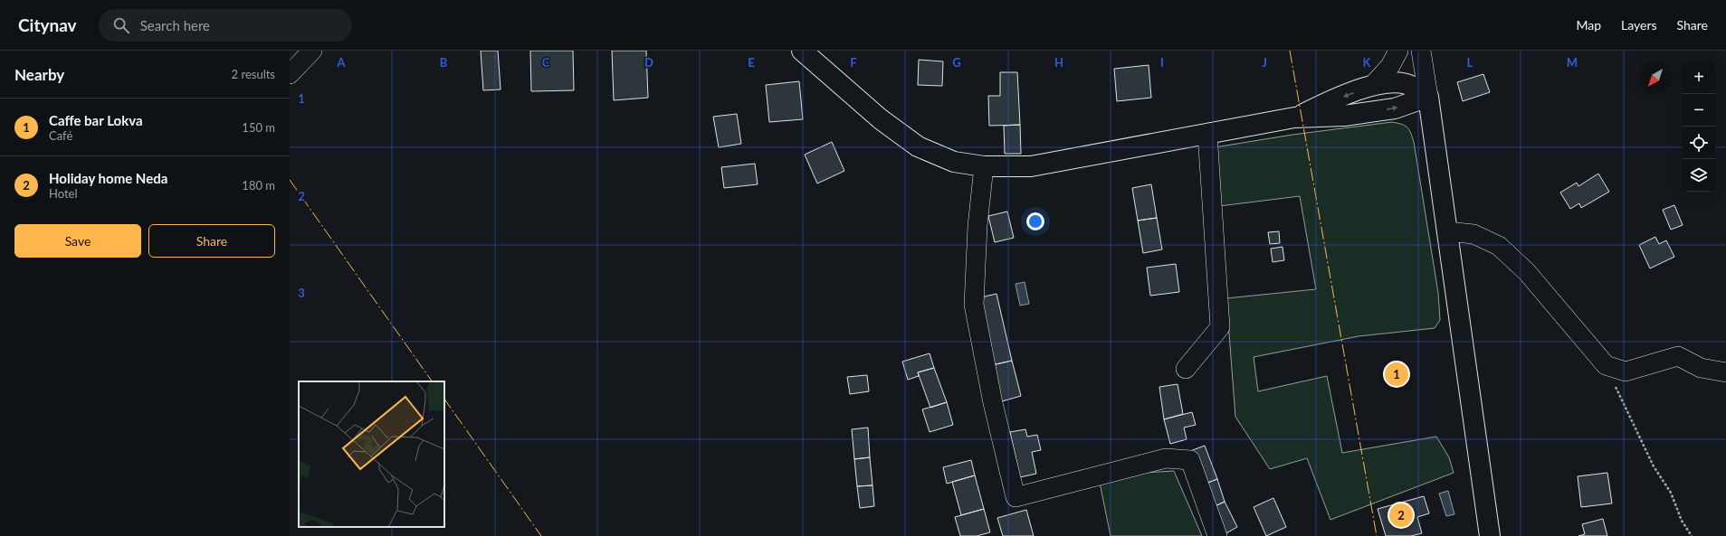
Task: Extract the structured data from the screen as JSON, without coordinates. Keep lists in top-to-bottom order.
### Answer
{
  "north": "bottom left",
  "page": {
    "header": "Citynav",
    "search": "Search here",
    "nav": ["Map", "Layers", "Share"],
    "heading": ["Nearby", "2 results"],
    "map_buttons": ["+", "−"],
    "list": [
      {
        "mark": "1",
        "name": "Caffe bar Lokva",
        "note": "Café",
        "value": "150 m"
      },
      {
        "mark": "2",
        "name": "Holiday home Neda",
        "note": "Hotel",
        "value": "180 m"
      }
    ],
    "buttons": ["Save", "Share"],
    "pins": ["1", "2"]
  },
  "grid": {
    "columns": [
      "A",
      "B",
      "C",
      "D",
      "E",
      "F",
      "G",
      "H",
      "I",
      "J",
      "K",
      "L",
      "M"
    ],
    "rows": ["1", "2", "3"]
  }
}
